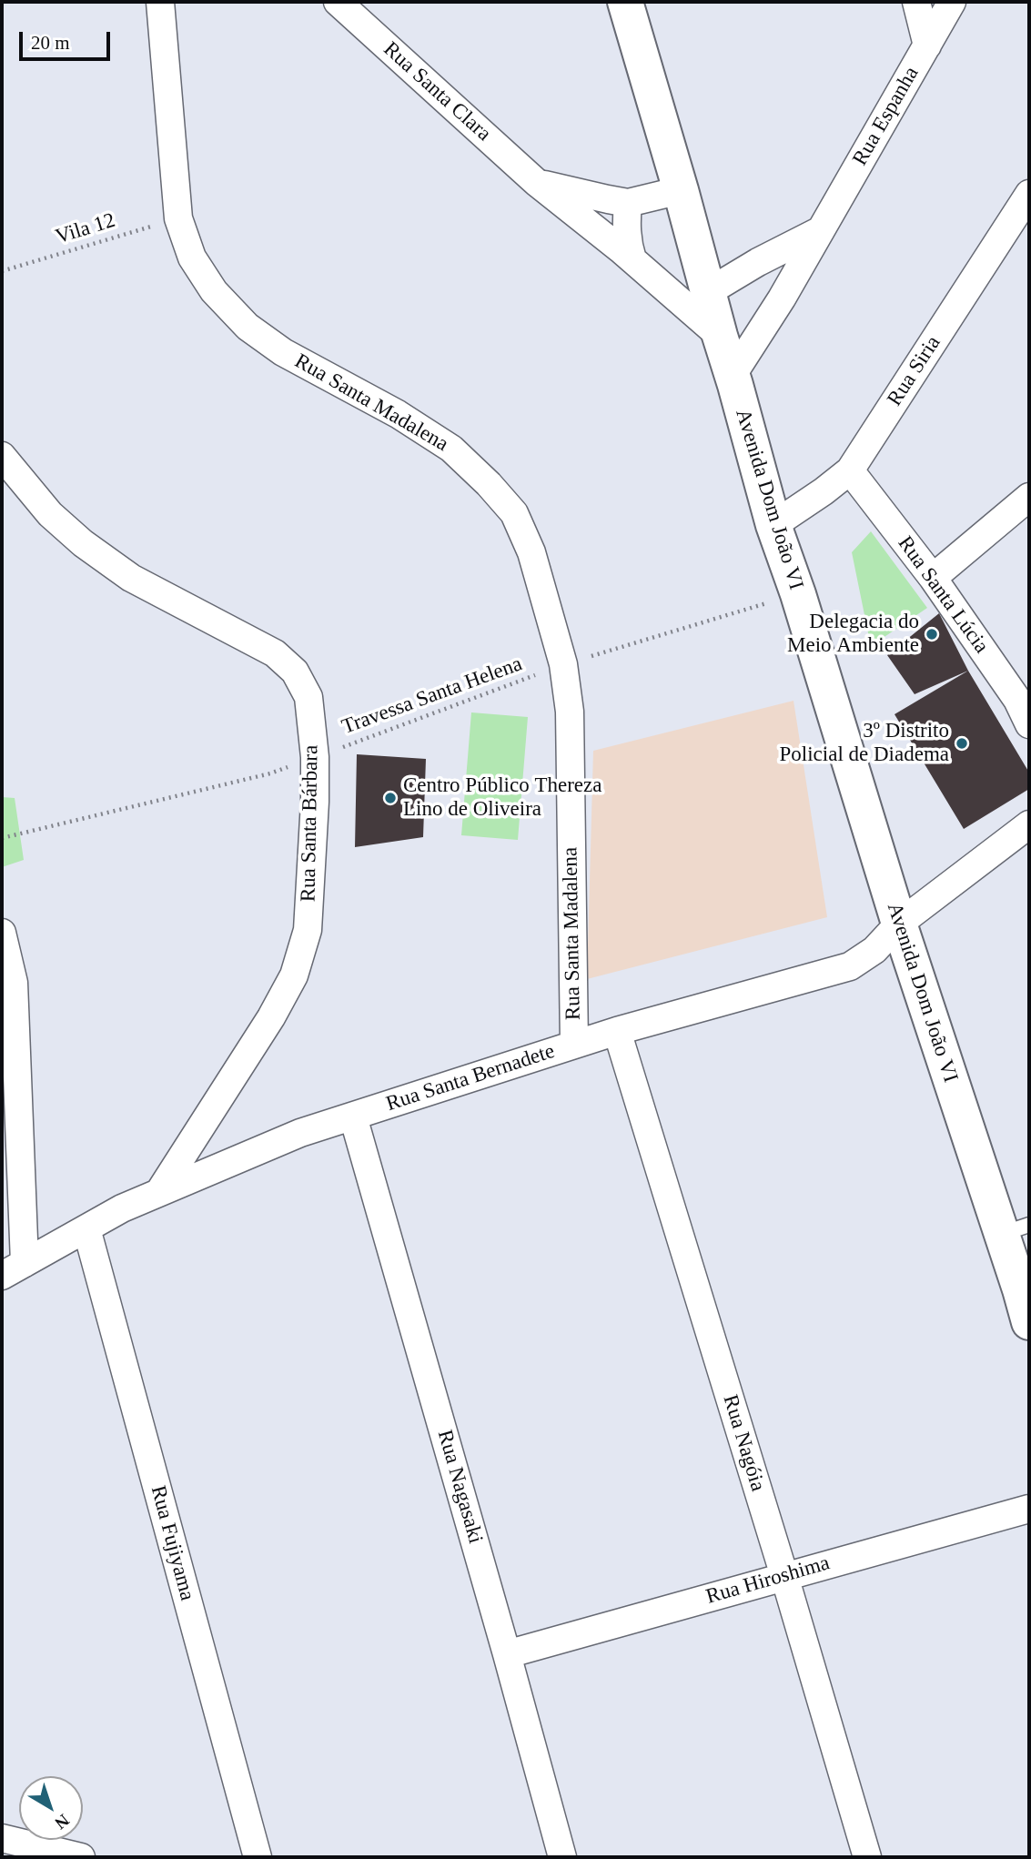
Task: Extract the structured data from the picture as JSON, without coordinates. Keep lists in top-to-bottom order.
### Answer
{
  "streets": {
    "street": [
      "Rua Santa Clara",
      "Rua Espanha",
      "Rua Siria",
      "Rua Santa Madalena",
      "Avenida Dom João VI",
      "Rua Santa Lúcia",
      "Rua Santa Bárbara",
      "Rua Santa Bernadete",
      "Rua Nagóia",
      "Rua Nagasaki",
      "Rua Fujiyama",
      "Rua Hiroshima"
    ],
    "path": ["Vila 12", "Travessa Santa Helena"]
  },
  "crossings": [
    ["Rua Santa Clara", "Avenida Dom João VI"],
    ["Rua Espanha", "Avenida Dom João VI"],
    ["Vila 12", "Rua Santa Madalena"],
    ["Rua Siria", "Avenida Dom João VI"],
    ["Rua Siria", "Rua Santa Lúcia"],
    ["Rua Santa Madalena", "Travessa Santa Helena"],
    ["Rua Santa Madalena", "Rua Santa Bernadete"],
    ["Avenida Dom João VI", "Travessa Santa Helena"],
    ["Avenida Dom João VI", "Rua Santa Bernadete"],
    ["Travessa Santa Helena", "Rua Santa Bárbara"],
    ["Rua Santa Bárbara", "Rua Santa Bernadete"],
    ["Rua Santa Bernadete", "Rua Nagóia"],
    ["Rua Santa Bernadete", "Rua Nagasaki"],
    ["Rua Santa Bernadete", "Rua Fujiyama"],
    ["Rua Nagóia", "Rua Hiroshima"],
    ["Rua Nagasaki", "Rua Hiroshima"]
  ],
  "places": ["Delegacia do Meio Ambiente", "3º Distrito Policial de Diadema", "Centro Público Thereza Lino de Oliveira"],
  "scale_bar": "20 m",
  "north": "bottom right"
}
